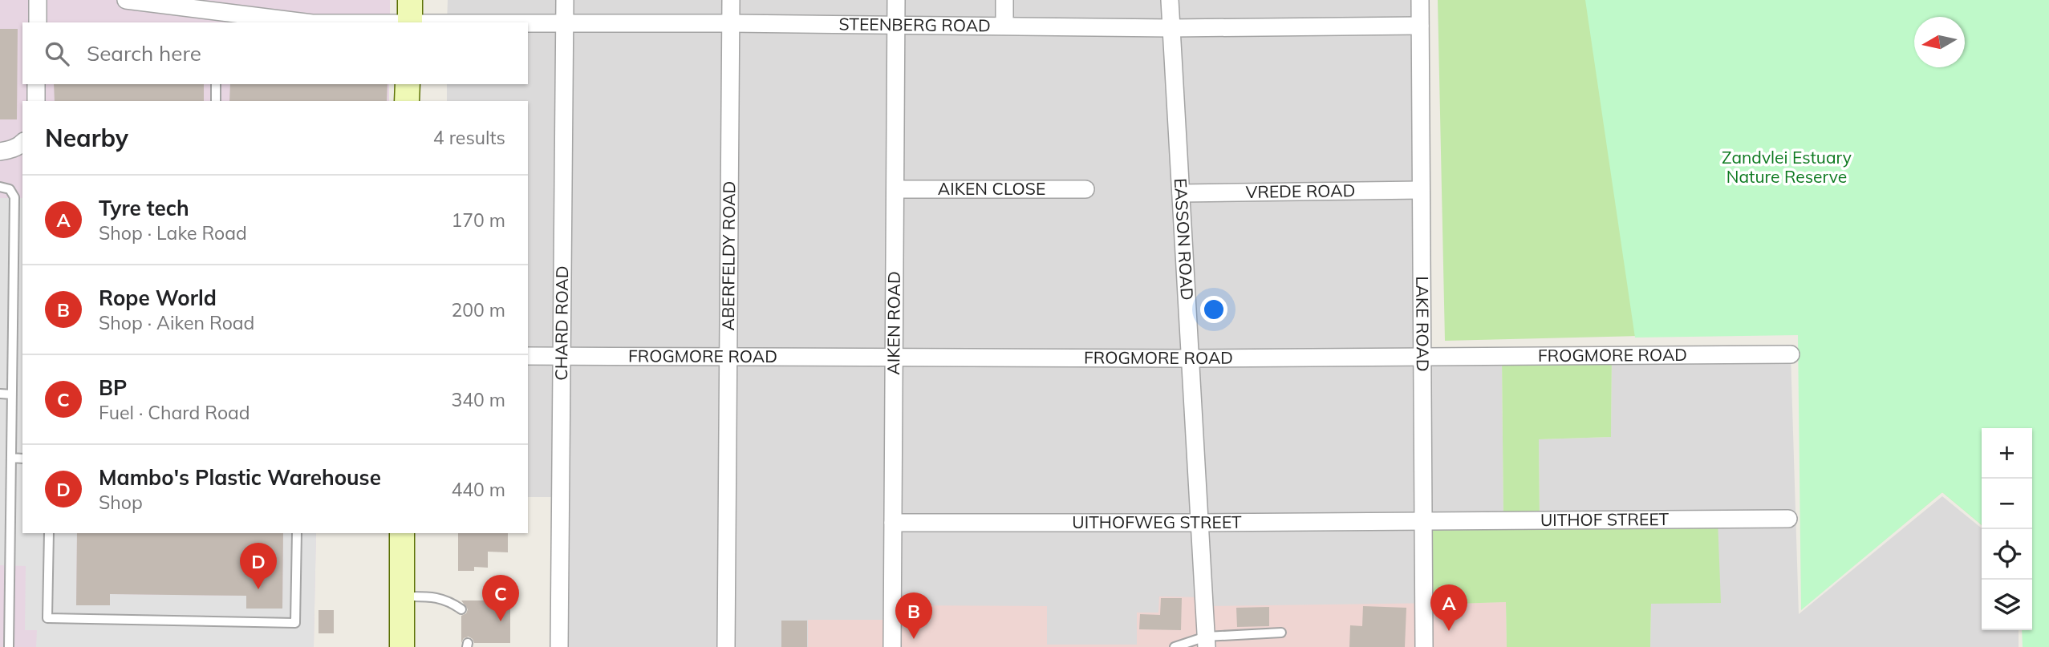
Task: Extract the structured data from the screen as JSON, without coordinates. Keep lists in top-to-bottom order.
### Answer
{
  "streets": {
    "street": [
      "STEENBERG ROAD",
      "AIKEN CLOSE",
      "VREDE ROAD",
      "EASSON ROAD",
      "ABERFELDY ROAD",
      "AIKEN ROAD",
      "CHARD ROAD",
      "LAKE ROAD",
      "FROGMORE ROAD",
      "UITHOF STREET",
      "UITHOFWEG STREET"
    ]
  },
  "crossings": [
    ["STEENBERG ROAD", "EASSON ROAD"],
    ["STEENBERG ROAD", "ABERFELDY ROAD"],
    ["STEENBERG ROAD", "AIKEN ROAD"],
    ["STEENBERG ROAD", "CHARD ROAD"],
    ["STEENBERG ROAD", "LAKE ROAD"],
    ["AIKEN CLOSE", "AIKEN ROAD"],
    ["VREDE ROAD", "EASSON ROAD"],
    ["VREDE ROAD", "LAKE ROAD"],
    ["EASSON ROAD", "FROGMORE ROAD"],
    ["EASSON ROAD", "UITHOFWEG STREET"],
    ["ABERFELDY ROAD", "FROGMORE ROAD"],
    ["AIKEN ROAD", "FROGMORE ROAD"],
    ["AIKEN ROAD", "UITHOFWEG STREET"],
    ["CHARD ROAD", "FROGMORE ROAD"],
    ["LAKE ROAD", "FROGMORE ROAD"],
    ["LAKE ROAD", "UITHOF STREET"],
    ["LAKE ROAD", "UITHOFWEG STREET"],
    ["UITHOF STREET", "UITHOFWEG STREET"]
  ],
  "parks": ["Zandvlei Estuary Nature Reserve"],
  "north": "left",
  "page": {
    "search": "Search here",
    "heading": ["Nearby", "4 results"],
    "list": [
      {
        "mark": "A",
        "name": "Tyre tech",
        "note": "Shop · Lake Road",
        "value": "170 m"
      },
      {
        "mark": "B",
        "name": "Rope World",
        "note": "Shop · Aiken Road",
        "value": "200 m"
      },
      {
        "mark": "C",
        "name": "BP",
        "note": "Fuel · Chard Road",
        "value": "340 m"
      },
      {
        "mark": "D",
        "name": "Mambo's Plastic Warehouse",
        "note": "Shop",
        "value": "440 m"
      }
    ],
    "map_buttons": ["+", "−"],
    "pins": [
      "D",
      "C",
      "A",
      "B"
    ]
  }
}
